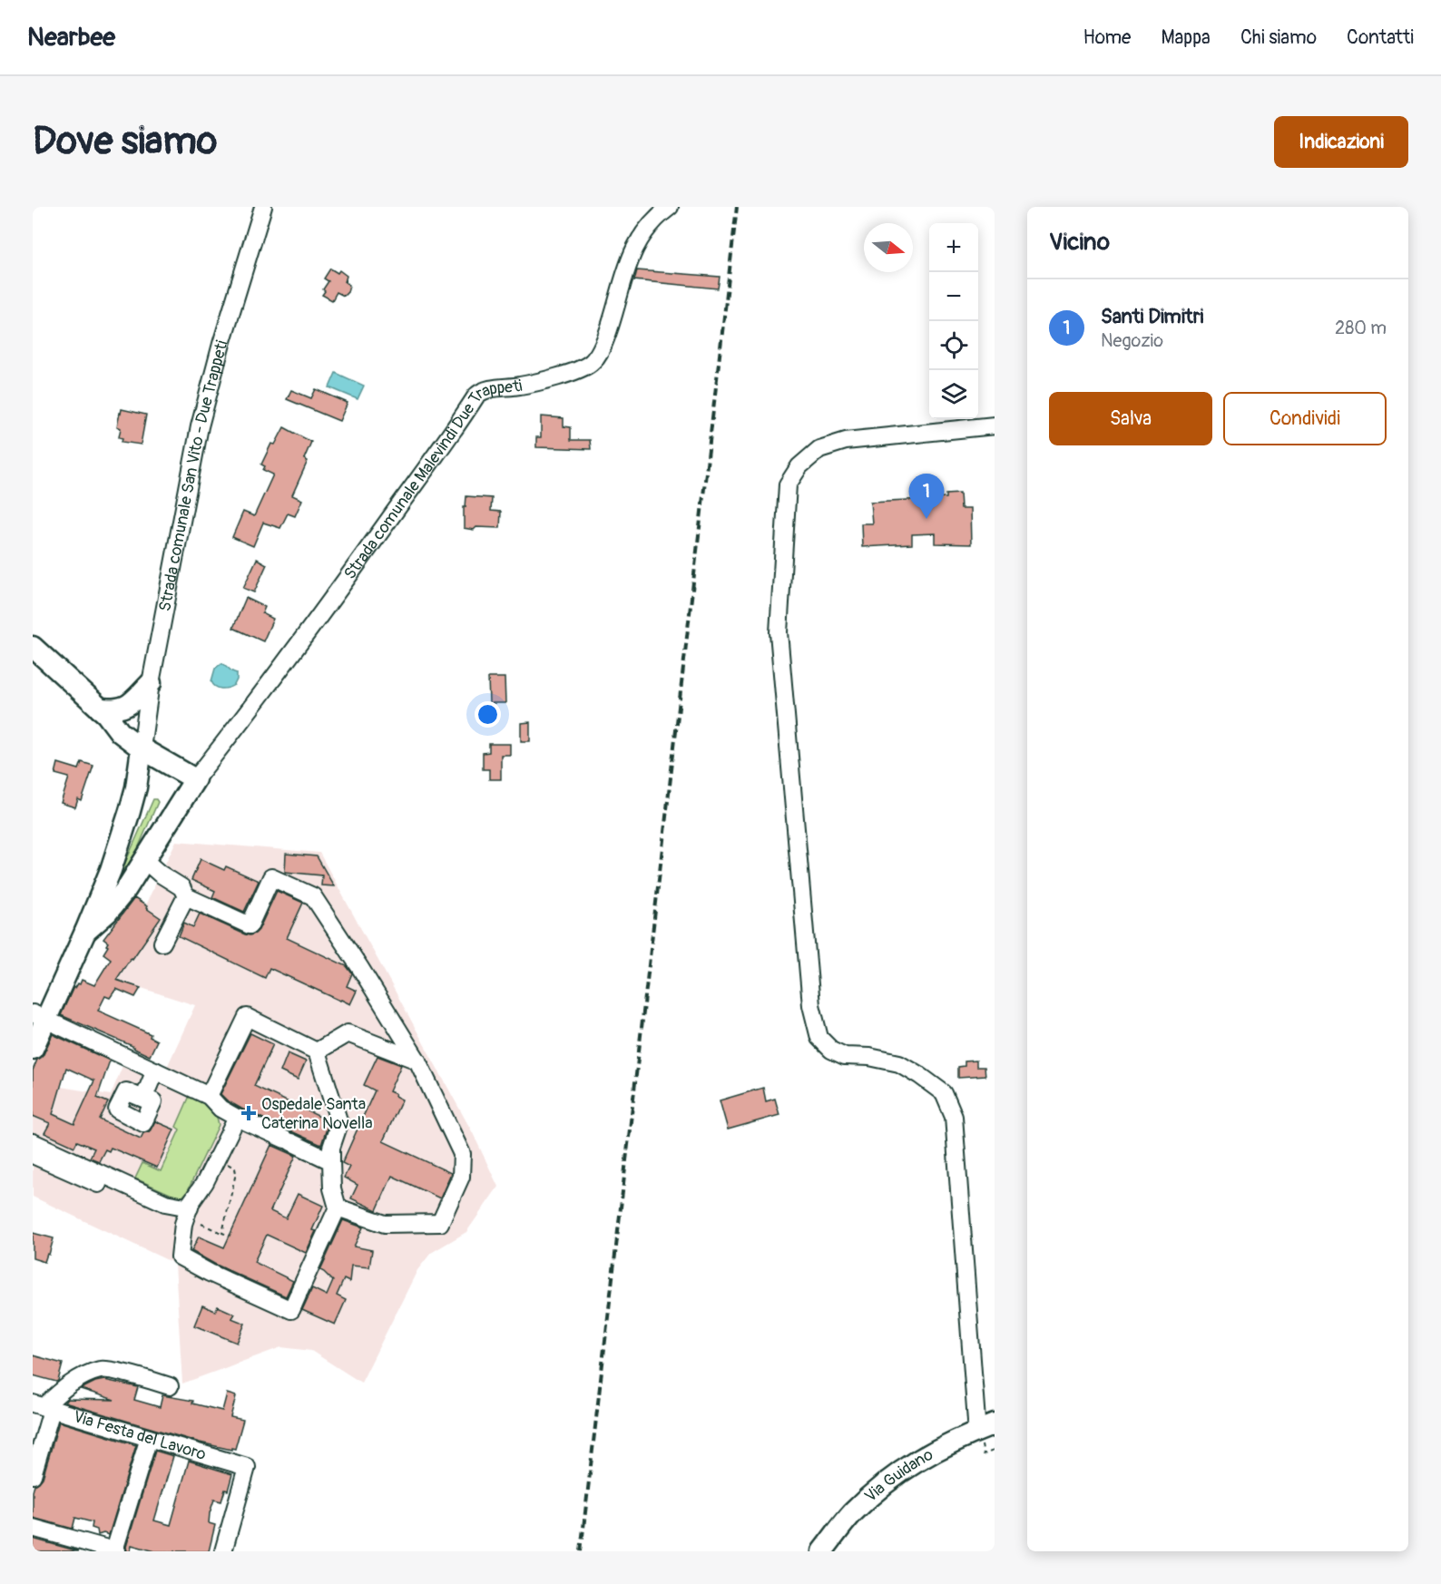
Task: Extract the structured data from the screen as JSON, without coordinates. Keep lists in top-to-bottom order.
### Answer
{
  "streets": {
    "main road": ["Via Guidano"],
    "street": ["Strada comunale San Vito - Due Trappeti", "Strada comunale Malevindi Due Trappeti", "Via Festa del Lavoro"]
  },
  "places": {
    "health": ["Ospedale Santa Caterina Novella"]
  },
  "north": "right",
  "page": {
    "header": "Nearbee",
    "nav": [
      "Home",
      "Mappa",
      "Chi siamo",
      "Contatti"
    ],
    "buttons": [
      "Indicazioni",
      ["Salva", "Condividi"]
    ],
    "title": "Dove siamo",
    "heading": "Vicino",
    "map_buttons": ["+", "−"],
    "list": [
      {
        "mark": "1",
        "name": "Santi Dimitri",
        "note": "Negozio",
        "value": "280 m"
      }
    ],
    "pins": "1"
  }
}
